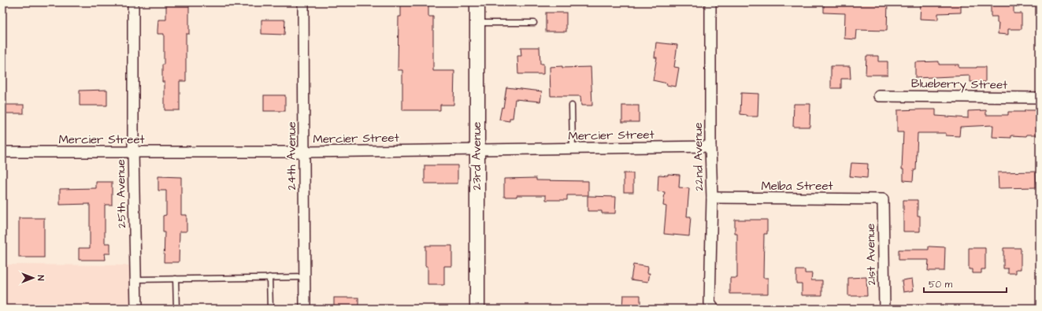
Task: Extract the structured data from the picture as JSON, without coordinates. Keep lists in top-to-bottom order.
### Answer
{
  "streets": {
    "street": [
      "Blueberry Street",
      "Mercier Street",
      "24th Avenue",
      "23rd Avenue",
      "22nd Avenue",
      "Melba Street",
      "25th Avenue",
      "21st Avenue"
    ]
  },
  "crossings": [
    ["Mercier Street", "24th Avenue"],
    ["Mercier Street", "23rd Avenue"],
    ["Mercier Street", "22nd Avenue"],
    ["Mercier Street", "25th Avenue"],
    ["22nd Avenue", "Melba Street"],
    ["Melba Street", "21st Avenue"]
  ],
  "scale_bar": "50 m",
  "north": "right"
}
